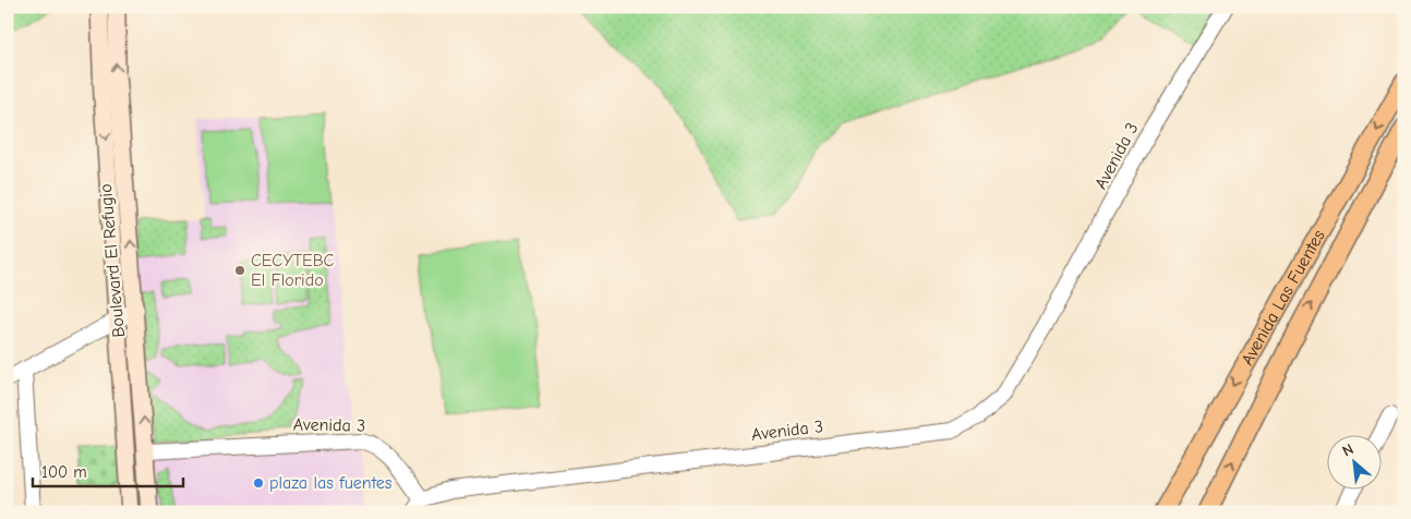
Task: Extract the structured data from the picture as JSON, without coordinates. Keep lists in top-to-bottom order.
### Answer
{
  "streets": {
    "main road": ["Boulevard El Refugio", "Avenida Las Fuentes"],
    "street": ["Avenida 3"]
  },
  "crossings": [
    ["Avenida 3", "Boulevard El Refugio"]
  ],
  "places": ["CECYTEBC El Florido", "plaza las fuentes"],
  "scale_bar": "100 m",
  "north": "top left"
}
